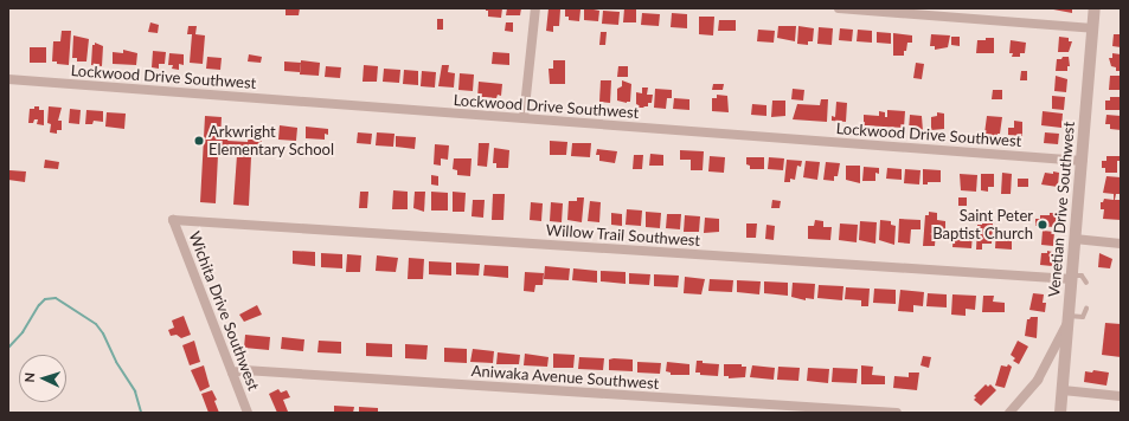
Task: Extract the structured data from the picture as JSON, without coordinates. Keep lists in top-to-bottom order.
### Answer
{
  "streets": {
    "street": [
      "Lockwood Drive Southwest",
      "Venetian Drive Southwest",
      "Willow Trail Southwest",
      "Wichita Drive Southwest",
      "Aniwaka Avenue Southwest"
    ]
  },
  "crossings": [
    ["Lockwood Drive Southwest", "Venetian Drive Southwest"],
    ["Venetian Drive Southwest", "Willow Trail Southwest"],
    ["Willow Trail Southwest", "Wichita Drive Southwest"],
    ["Wichita Drive Southwest", "Aniwaka Avenue Southwest"]
  ],
  "places": ["Arkwright Elementary School", "Saint Peter Baptist Church"],
  "north": "left"
}
